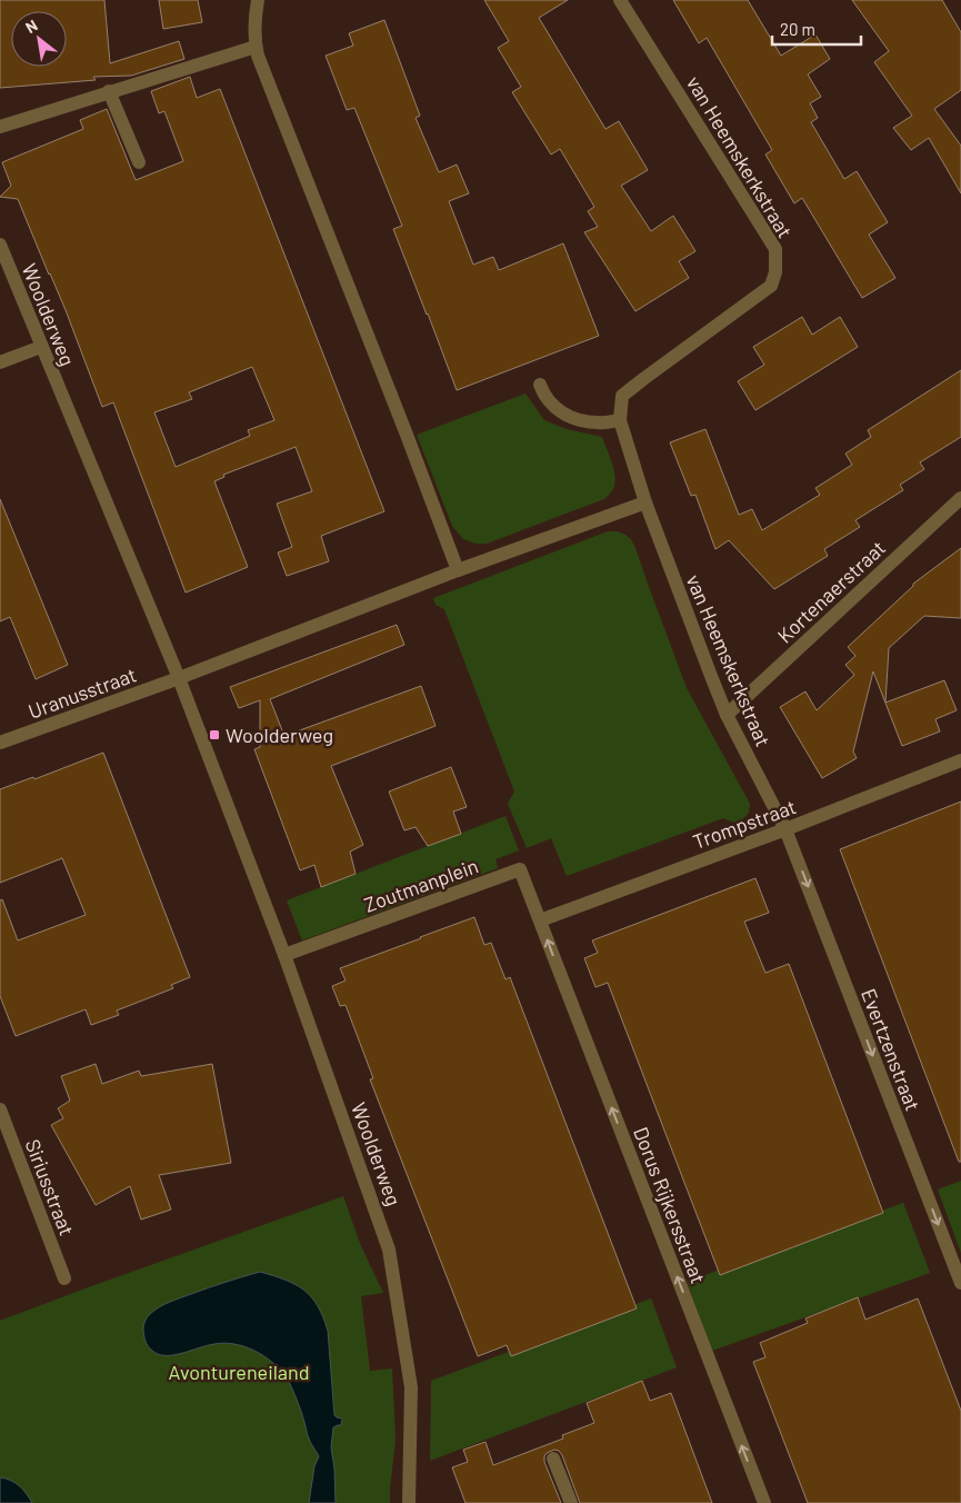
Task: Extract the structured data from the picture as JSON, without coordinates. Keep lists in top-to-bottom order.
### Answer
{
  "streets": {
    "street": [
      "van Heemskerkstraat",
      "Woolderweg",
      "Kortenaerstraat",
      "Uranusstraat",
      "Trompstraat",
      "Zoutmanplein",
      "Evertzenstraat",
      "Siriusstraat",
      "Dorus Rijkersstraat"
    ]
  },
  "crossings": [
    ["van Heemskerkstraat", "Kortenaerstraat"],
    ["van Heemskerkstraat", "Trompstraat"],
    ["van Heemskerkstraat", "Evertzenstraat"],
    ["Woolderweg", "Uranusstraat"],
    ["Woolderweg", "Zoutmanplein"],
    ["Trompstraat", "Zoutmanplein"],
    ["Trompstraat", "Evertzenstraat"],
    ["Trompstraat", "Dorus Rijkersstraat"],
    ["Zoutmanplein", "Dorus Rijkersstraat"]
  ],
  "one_way": ["Evertzenstraat", "Dorus Rijkersstraat"],
  "parks": ["Avontureneiland"],
  "places": {
    "transit": ["Woolderweg"]
  },
  "scale_bar": "20 m",
  "north": "top left"
}
